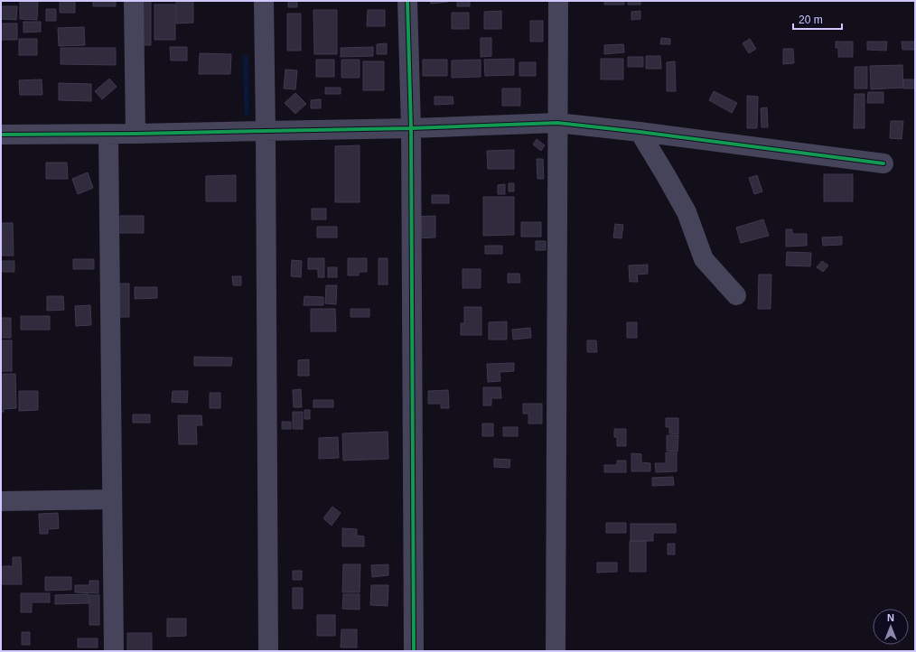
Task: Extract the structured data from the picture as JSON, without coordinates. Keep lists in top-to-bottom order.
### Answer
{
  "scale_bar": "20 m",
  "north": "top"
}
